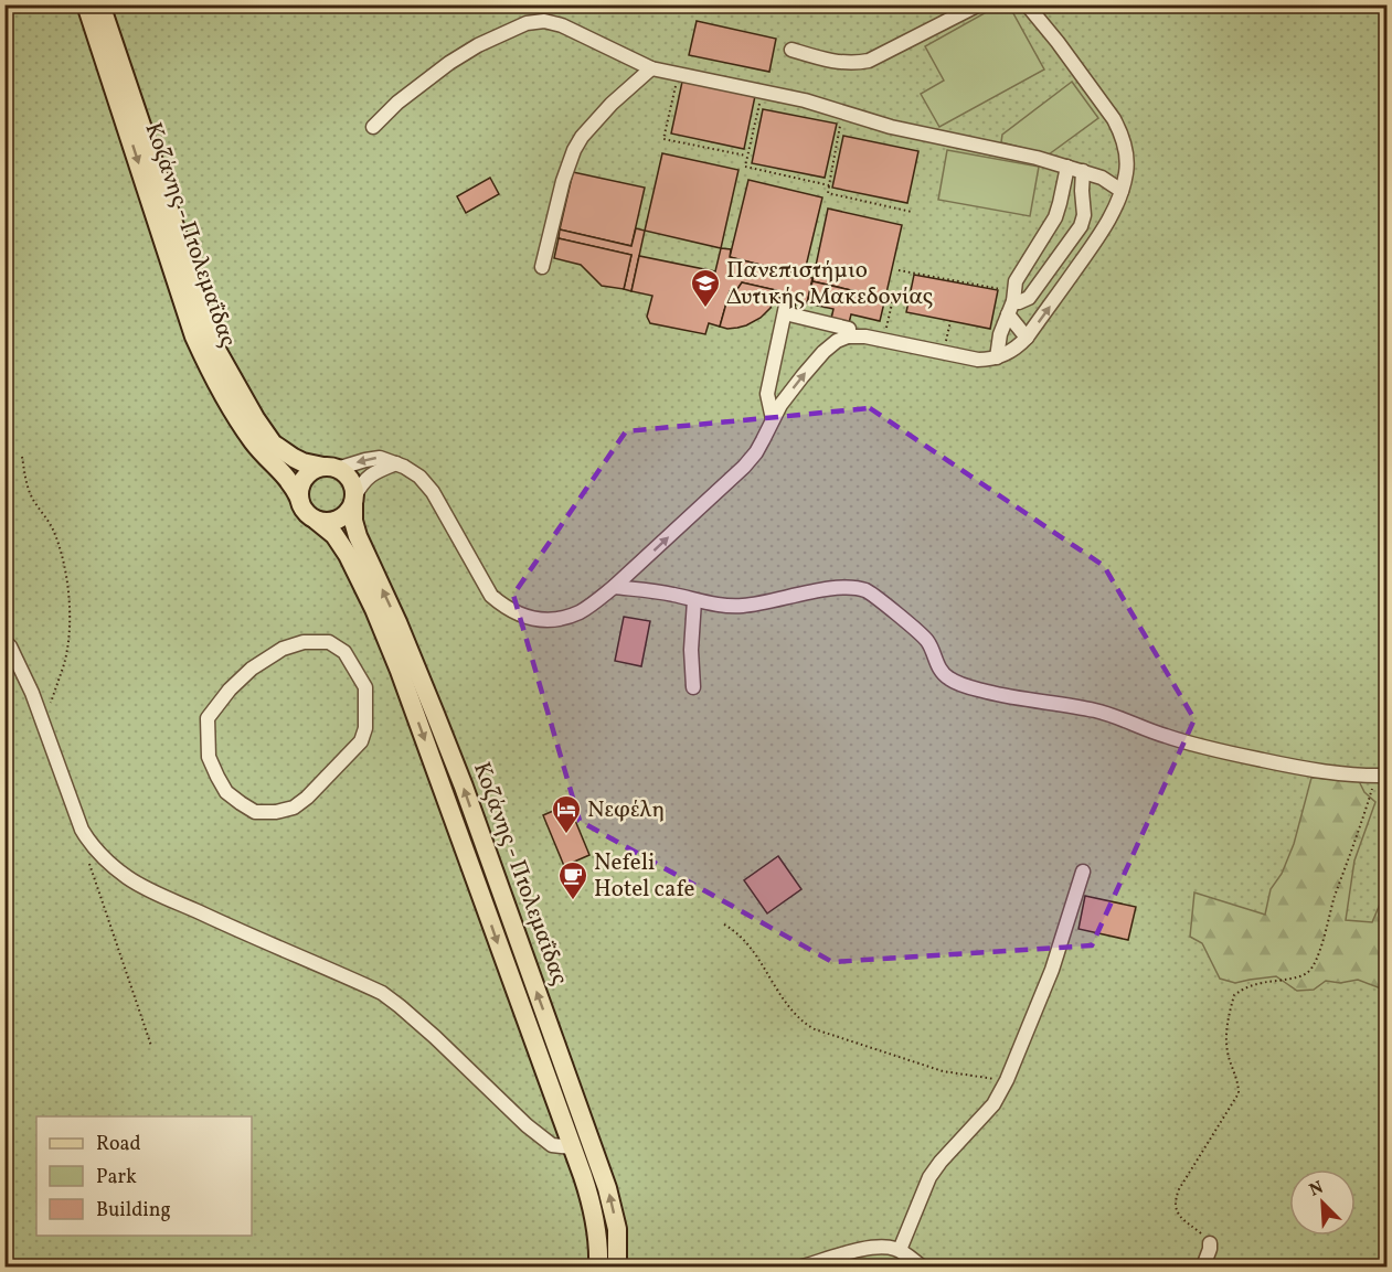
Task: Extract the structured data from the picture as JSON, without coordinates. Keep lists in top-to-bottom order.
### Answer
{
  "streets": {
    "main road": ["Κοζάνης - Πτολεμαΐδας"]
  },
  "places": {
    "school or university": ["Πανεπιστήμιο Δυτικής Μακεδονίας"],
    "hotel": ["Νεφέλη"],
    "cafe": ["Nefeli Hotel cafe"]
  },
  "legend": ["Road", "Park", "Building"],
  "north": "top left"
}
